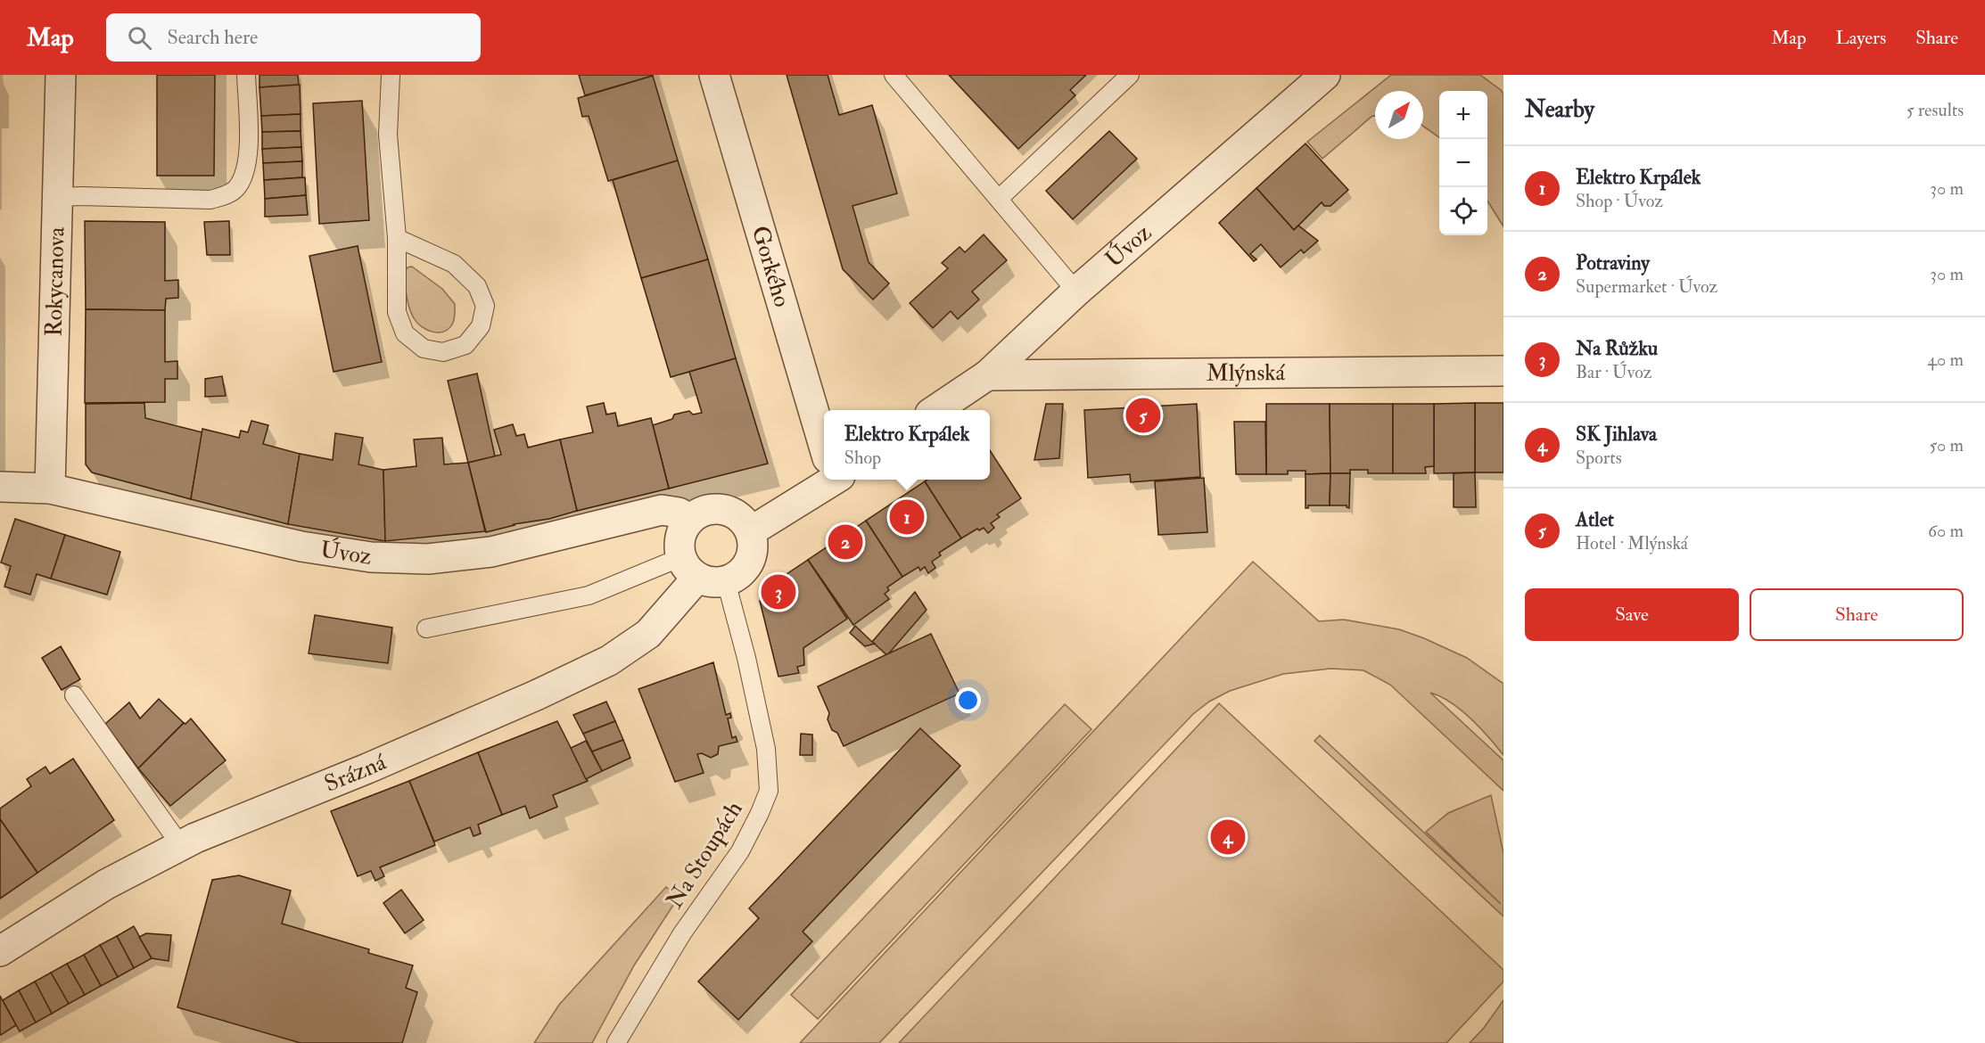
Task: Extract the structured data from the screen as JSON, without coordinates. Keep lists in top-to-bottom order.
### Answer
{
  "streets": {
    "street": [
      "Úvoz",
      "Gorkého",
      "Rokycanova",
      "Mlýnská",
      "Srázná"
    ],
    "lane": ["Na Stoupách"]
  },
  "crossings": [
    ["Úvoz", "Rokycanova"],
    ["Úvoz", "Mlýnská"],
    ["Úvoz", "Srázná"],
    ["Úvoz", "Na Stoupách"],
    ["Srázná", "Na Stoupách"]
  ],
  "north": "top right",
  "page": {
    "header": "Map",
    "search": "Search here",
    "nav": ["Map", "Layers", "Share"],
    "heading": ["Nearby", "5 results"],
    "map_buttons": ["+", "−"],
    "list": [
      {
        "mark": "1",
        "name": "Elektro Krpálek",
        "note": "Shop · Úvoz",
        "value": "30 m"
      },
      {
        "mark": "2",
        "name": "Potraviny",
        "note": "Supermarket · Úvoz",
        "value": "30 m"
      },
      {
        "mark": "3",
        "name": "Na Růžku",
        "note": "Bar · Úvoz",
        "value": "40 m"
      },
      {
        "mark": "4",
        "name": "SK Jihlava",
        "note": "Sports",
        "value": "50 m"
      },
      {
        "mark": "5",
        "name": "Atlet",
        "note": "Hotel · Mlýnská",
        "value": "60 m"
      }
    ],
    "pins": [
      "5",
      "1",
      "2",
      "3",
      "4"
    ],
    "popup": ["Elektro Krpálek", "Shop"],
    "buttons": ["Save", "Share"]
  }
}
